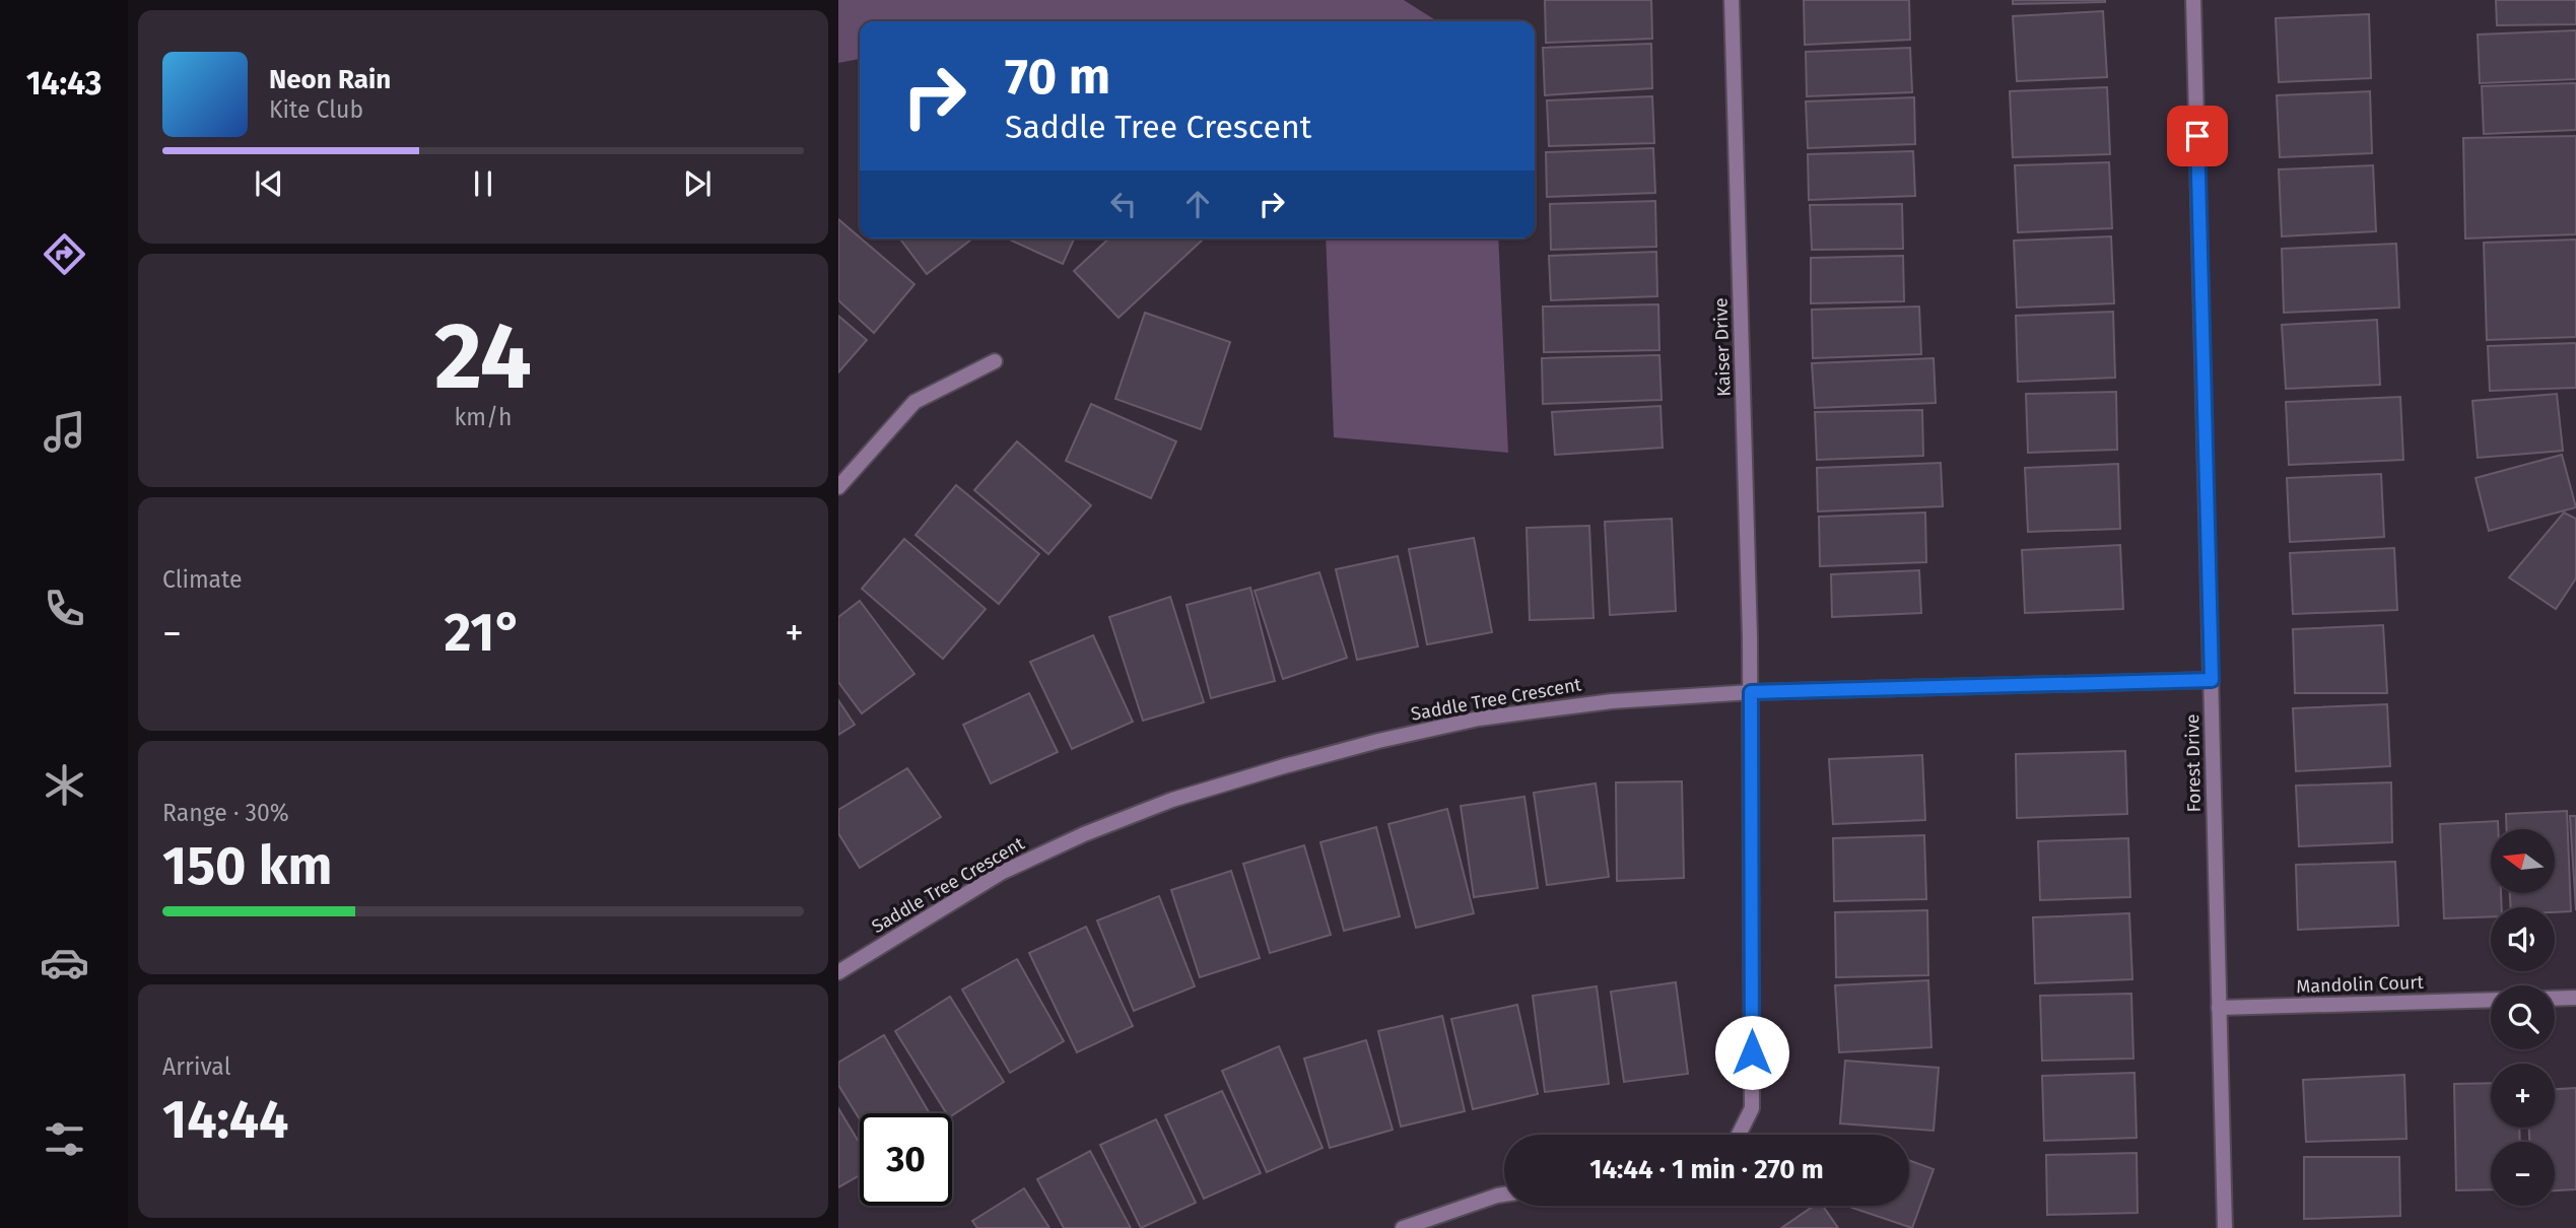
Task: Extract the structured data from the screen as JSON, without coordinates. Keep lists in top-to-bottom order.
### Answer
{
  "streets": {
    "street": [
      "Kaiser Drive",
      "Saddle Tree Crescent",
      "Forest Drive",
      "Mandolin Court"
    ]
  },
  "crossings": [
    ["Kaiser Drive", "Saddle Tree Crescent"],
    ["Saddle Tree Crescent", "Forest Drive"],
    ["Forest Drive", "Mandolin Court"]
  ],
  "north": "left",
  "page": {
    "tabs": "14:43",
    "turn": ["70 m", "Saddle Tree Crescent"],
    "song": ["Neon Rain", "Kite Club"],
    "tile": [
      ["24", "km/h"],
      "Climate",
      ["Range · 30%", "150 km"],
      ["Arrival", "14:44"]
    ],
    "heat": ["−", "21°", "+"],
    "map_buttons": ["+", "−"],
    "limit": "30",
    "trip": "14:44 · 1 min · 270 m"
  }
}
